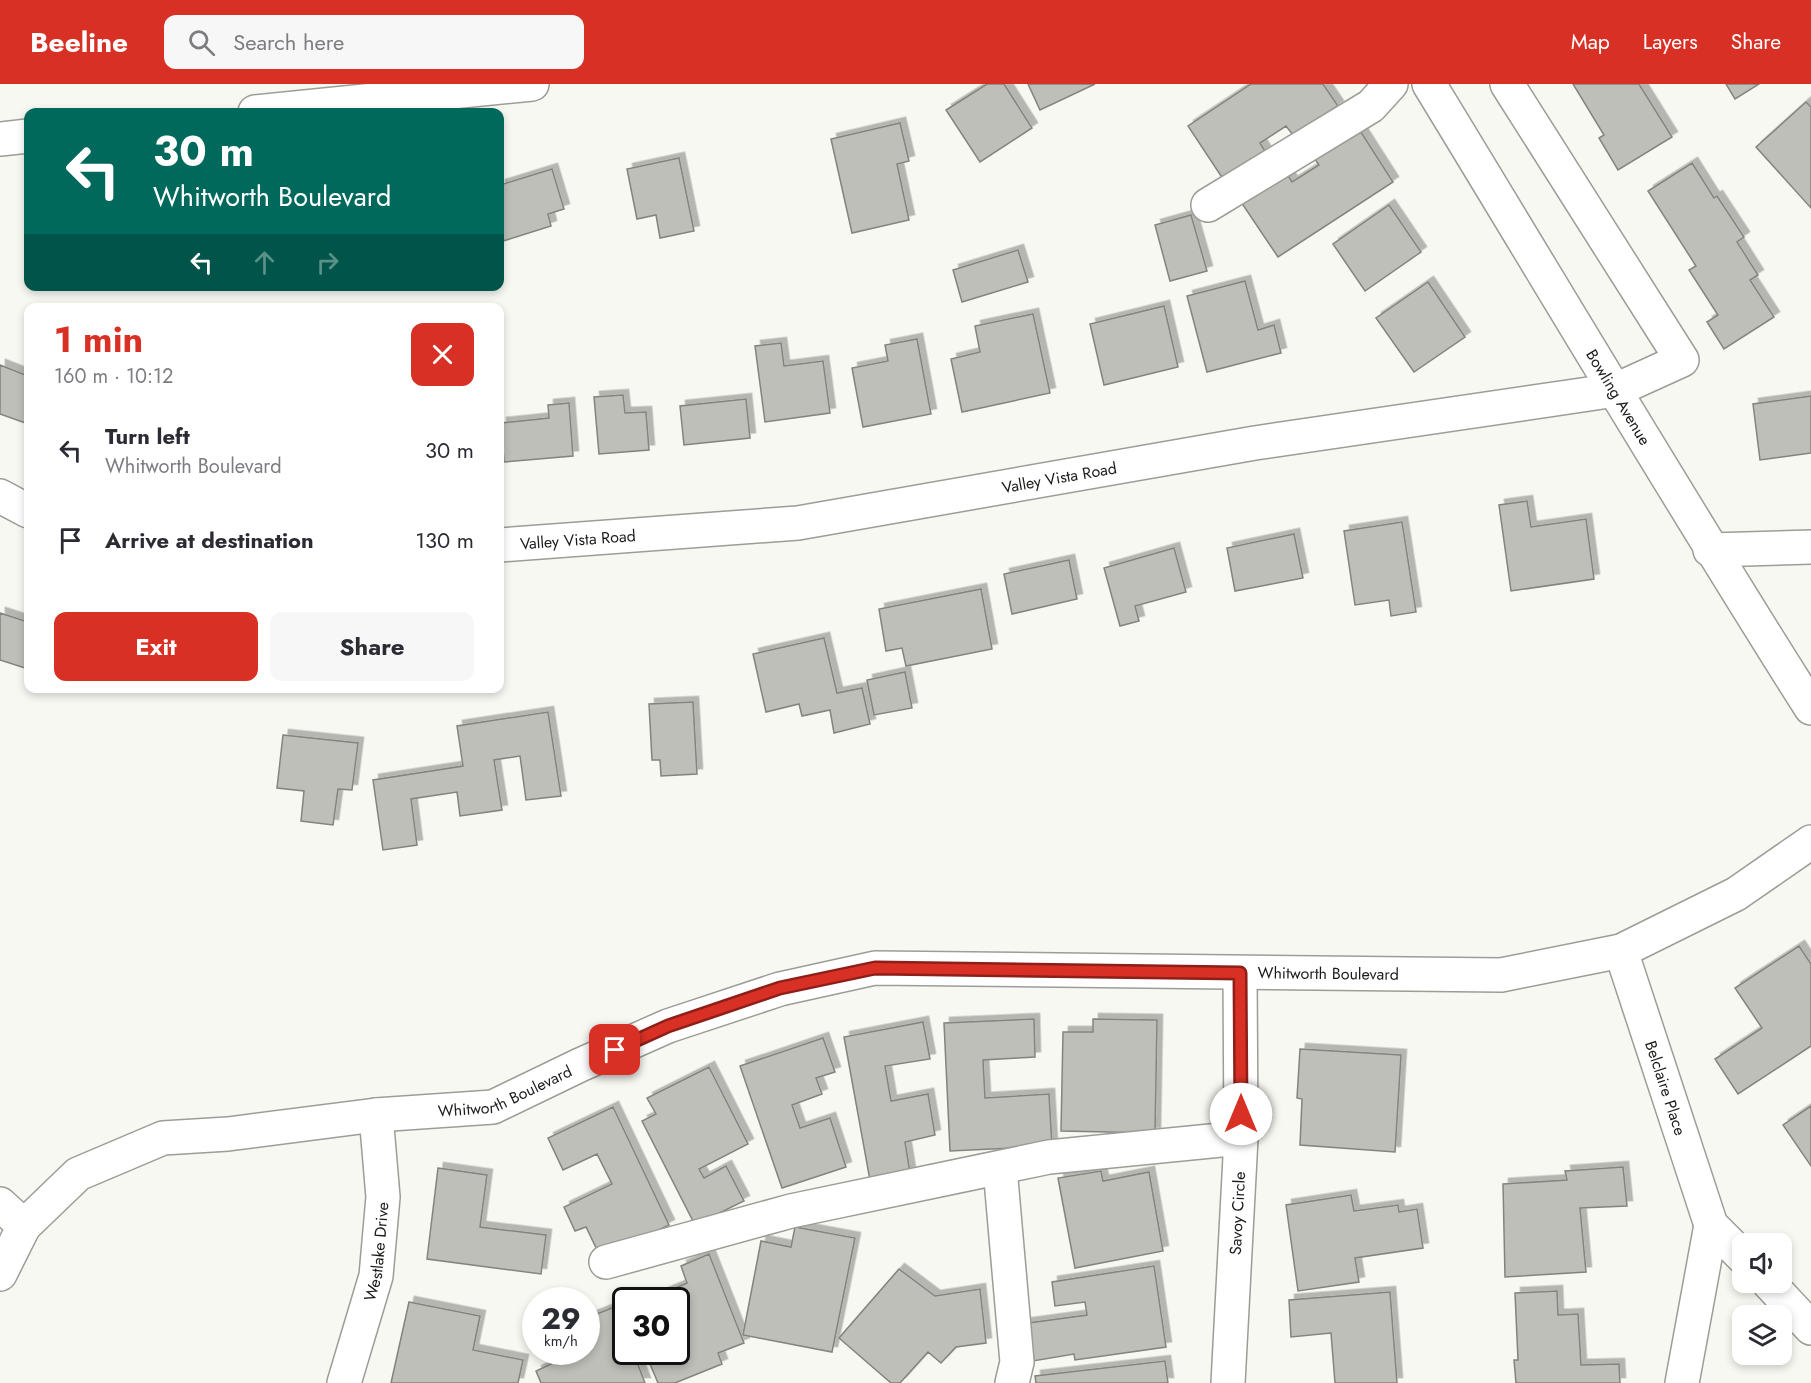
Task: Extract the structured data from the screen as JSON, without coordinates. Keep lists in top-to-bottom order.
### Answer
{
  "streets": {
    "street": [
      "Bowling Avenue",
      "Valley Vista Road",
      "Whitworth Boulevard",
      "Belclaire Place",
      "Savoy Circle",
      "Westlake Drive"
    ]
  },
  "crossings": [
    ["Bowling Avenue", "Valley Vista Road"],
    ["Whitworth Boulevard", "Belclaire Place"],
    ["Whitworth Boulevard", "Savoy Circle"],
    ["Whitworth Boulevard", "Westlake Drive"]
  ],
  "page": {
    "header": "Beeline",
    "search": "Search here",
    "nav": ["Map", "Layers", "Share"],
    "turn": ["30 m", "Whitworth Boulevard"],
    "heading": ["1 min", "160 m · 10:12"],
    "list": [
      {
        "name": "Turn left",
        "note": "Whitworth Boulevard",
        "value": "30 m"
      },
      {
        "name": "Arrive at destination",
        "value": "130 m"
      }
    ],
    "buttons": ["Exit", "Share"],
    "speed": "29 km/h",
    "limit": "30"
  }
}
